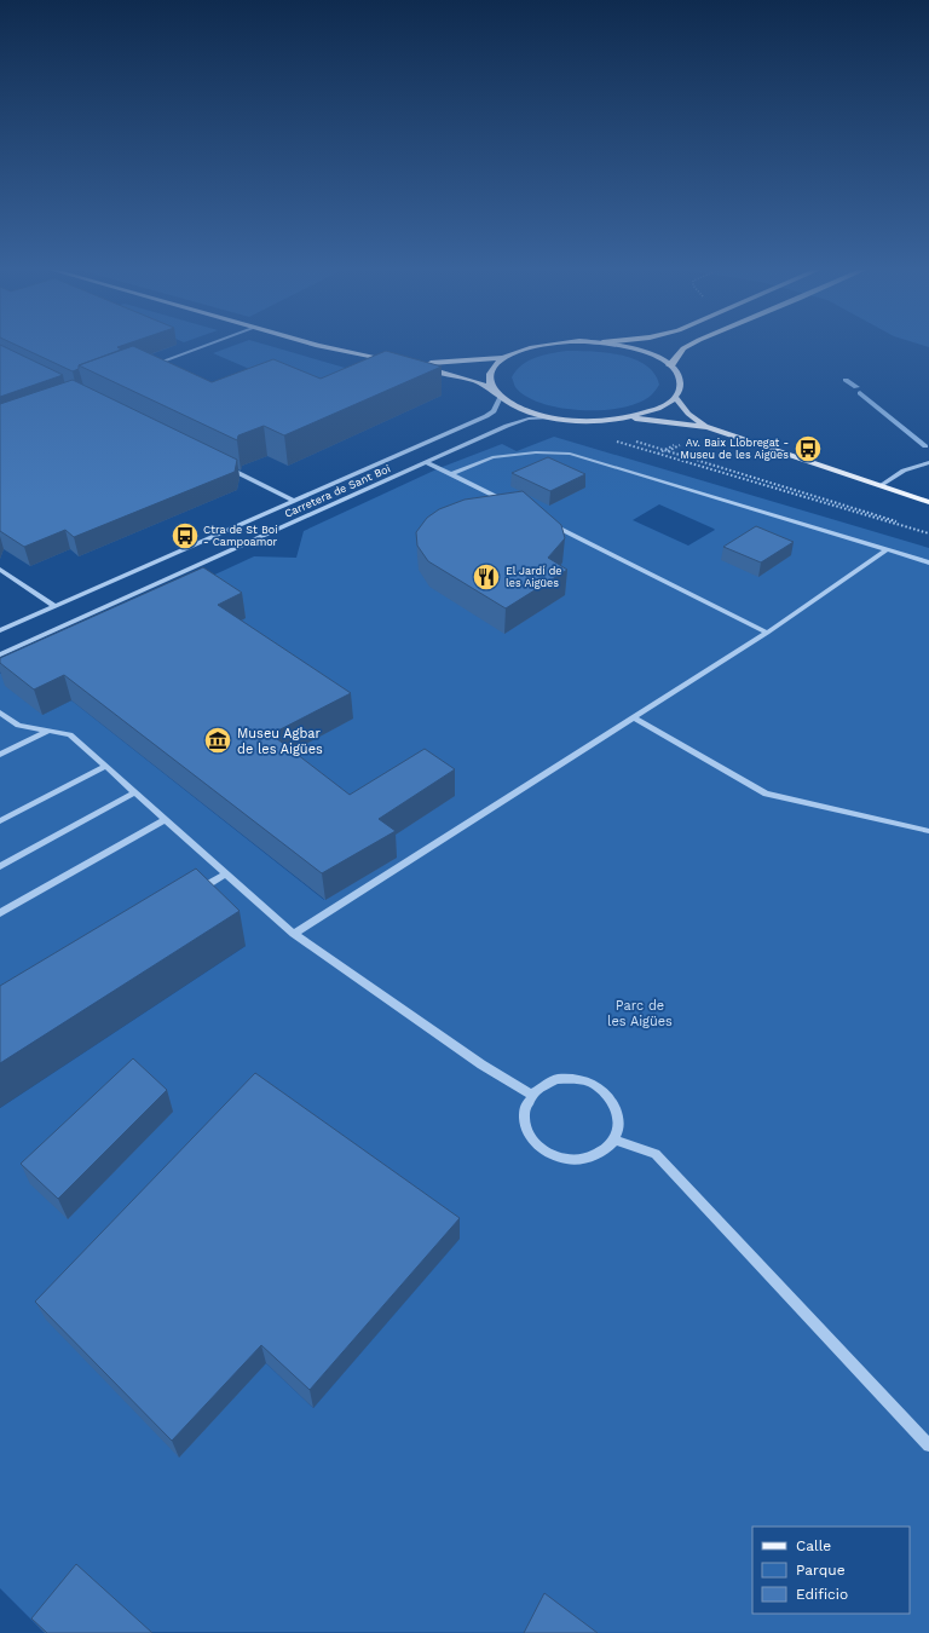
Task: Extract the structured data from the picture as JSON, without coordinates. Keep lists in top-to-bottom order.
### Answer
{
  "streets": {
    "street": ["Carretera de Sant Boi"]
  },
  "parks": ["Parc de les Aigües"],
  "places": {
    "bus stop": ["Av. Baix Llobregat - Museu de les Aigües", "Ctra de St Boi - Campoamor"],
    "restaurant": ["El Jardí de les Aigües"],
    "museum": ["Museu Agbar de les Aigües"]
  },
  "legend": ["Calle", "Parque", "Edificio"]
}
